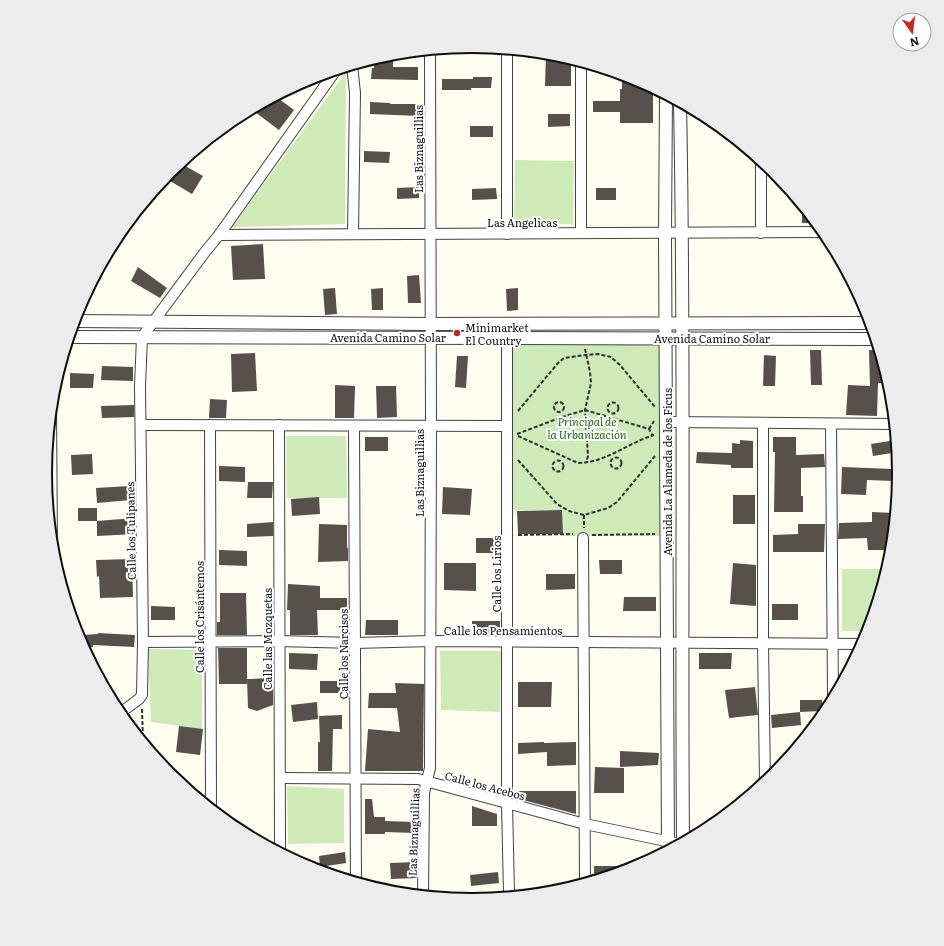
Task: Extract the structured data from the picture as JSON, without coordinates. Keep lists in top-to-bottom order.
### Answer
{
  "streets": {
    "street": [
      "Las Biznaguillias",
      "Las Angelicas",
      "Avenida Camino Solar",
      "Avenida La Alameda de los Ficus",
      "Calle los Tulipanes",
      "Calle los Lirios",
      "Calle los Crisántemos",
      "Calle los Pensamientos",
      "Calle las Mozquetas",
      "Calle los Narcisos",
      "Calle los Acebos"
    ]
  },
  "crossings": [
    ["Las Biznaguillias", "Las Angelicas"],
    ["Las Biznaguillias", "Avenida Camino Solar"],
    ["Las Biznaguillias", "Calle los Pensamientos"],
    ["Las Biznaguillias", "Calle los Acebos"],
    ["Las Angelicas", "Avenida La Alameda de los Ficus"],
    ["Avenida Camino Solar", "Avenida La Alameda de los Ficus"],
    ["Avenida Camino Solar", "Calle los Tulipanes"],
    ["Avenida Camino Solar", "Calle los Lirios"],
    ["Avenida La Alameda de los Ficus", "Calle los Pensamientos"],
    ["Calle los Tulipanes", "Calle los Pensamientos"],
    ["Calle los Lirios", "Calle los Pensamientos"],
    ["Calle los Lirios", "Calle los Acebos"],
    ["Calle los Crisántemos", "Calle los Pensamientos"],
    ["Calle los Pensamientos", "Calle las Mozquetas"],
    ["Calle los Pensamientos", "Calle los Narcisos"],
    ["Calle las Mozquetas", "Calle los Acebos"],
    ["Calle los Narcisos", "Calle los Acebos"]
  ],
  "parks": ["Principal de la Urbanización"],
  "places": ["Minimarket El Country"],
  "north": "bottom"
}
